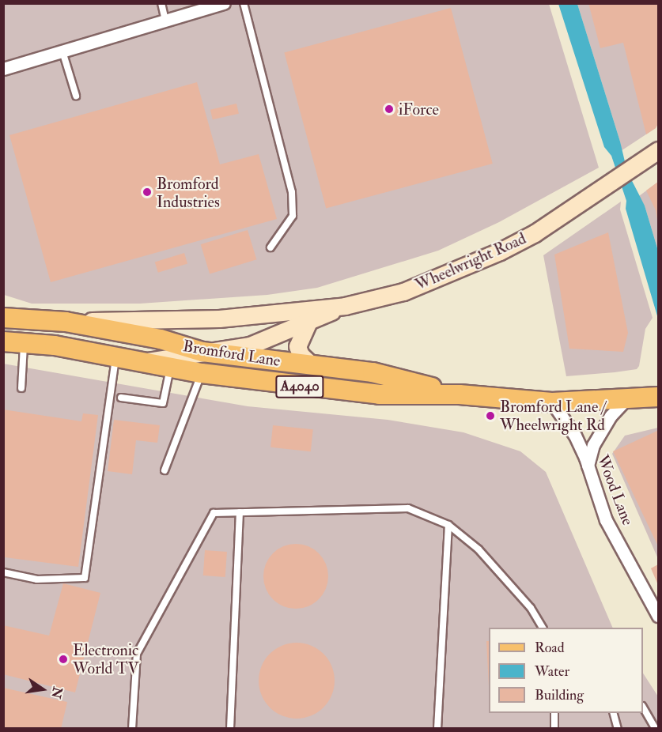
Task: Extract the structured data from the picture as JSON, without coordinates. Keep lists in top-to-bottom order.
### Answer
{
  "streets": {
    "main road": ["Bromford Lane", "A4040"],
    "street": ["Wheelwright Road", "Wood Lane"]
  },
  "crossings": [
    ["Bromford Lane", "Wood Lane"]
  ],
  "places": [
    "iForce",
    "Bromford Industries",
    "Bromford Lane / Wheelwright Rd",
    "Electronic World TV"
  ],
  "legend": ["Road", "Water", "Building"],
  "north": "right"
}
